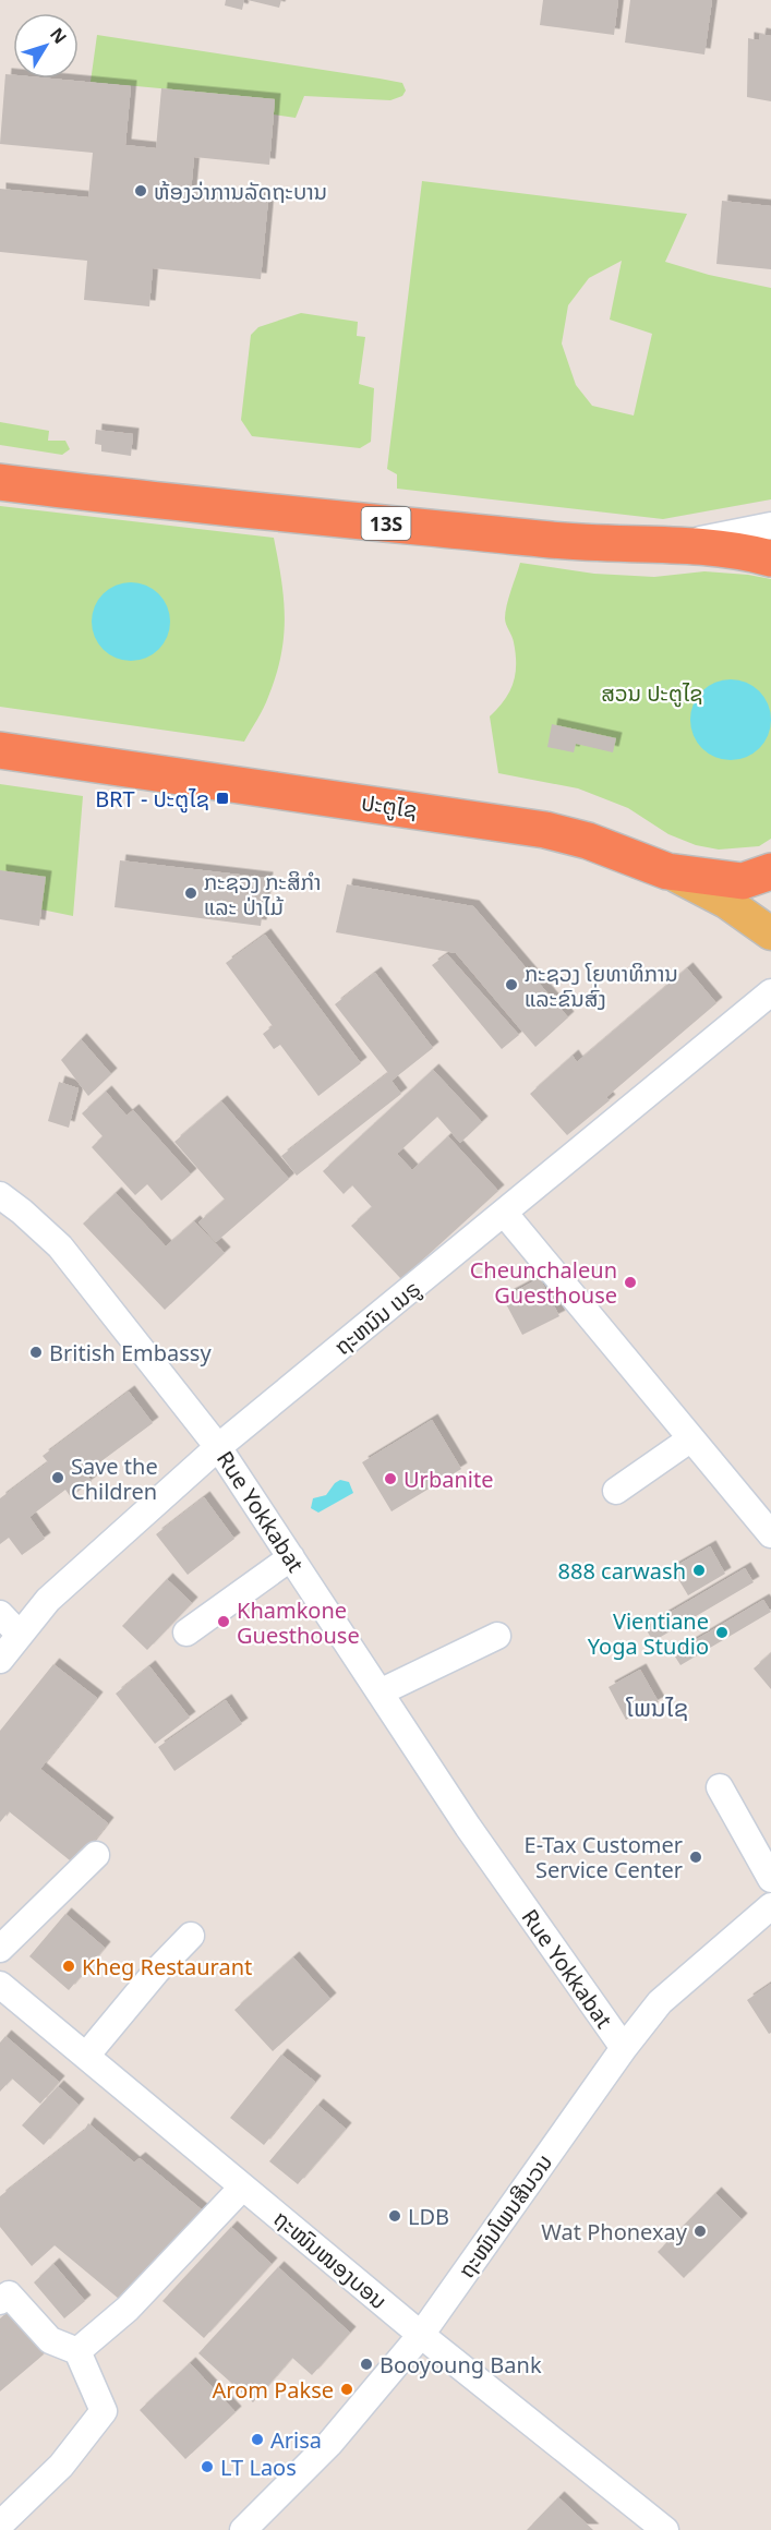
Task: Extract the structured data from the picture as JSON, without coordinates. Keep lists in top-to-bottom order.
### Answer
{
  "streets": {
    "highway": ["13S", "ປະຕູໄຊ"],
    "street": [
      "ຖະຫນົນ ເນຣູ",
      "Rue Yokkabat",
      "ຖະໜົນໂພນສີນວນ",
      "ຖະໜົນໜອງບອນ"
    ]
  },
  "crossings": [
    ["ຖະຫນົນ ເນຣູ", "Rue Yokkabat"],
    ["Rue Yokkabat", "ຖະໜົນໂພນສີນວນ"],
    ["ຖະໜົນໂພນສີນວນ", "ຖະໜົນໜອງບອນ"]
  ],
  "districts": ["ໂພນໄຊ"],
  "parks": ["ສວນ ປະຕູໄຊ"],
  "places": {
    "other": [
      "ຫ້ອງວ່າການລັດຖະບານ",
      "ກະຊວງ ກະສິກຳ ແລະ ປ່າໄມ້",
      "ກະຊວງ ໂຍທາທິການ ແລະຂົນສົ່ງ",
      "Cheunchaleun Guesthouse",
      "British Embassy",
      "Save the Children",
      "Urbanite",
      "888 carwash",
      "Khamkone Guesthouse",
      "Vientiane Yoga Studio",
      "E-Tax Customer Service Center",
      "Kheg Restaurant",
      "LDB",
      "Wat Phonexay",
      "Booyoung Bank",
      "Arom Pakse",
      "Arisa",
      "LT Laos"
    ],
    "transit": ["BRT - ປະຕູໄຊ"]
  },
  "north": "top right"
}
